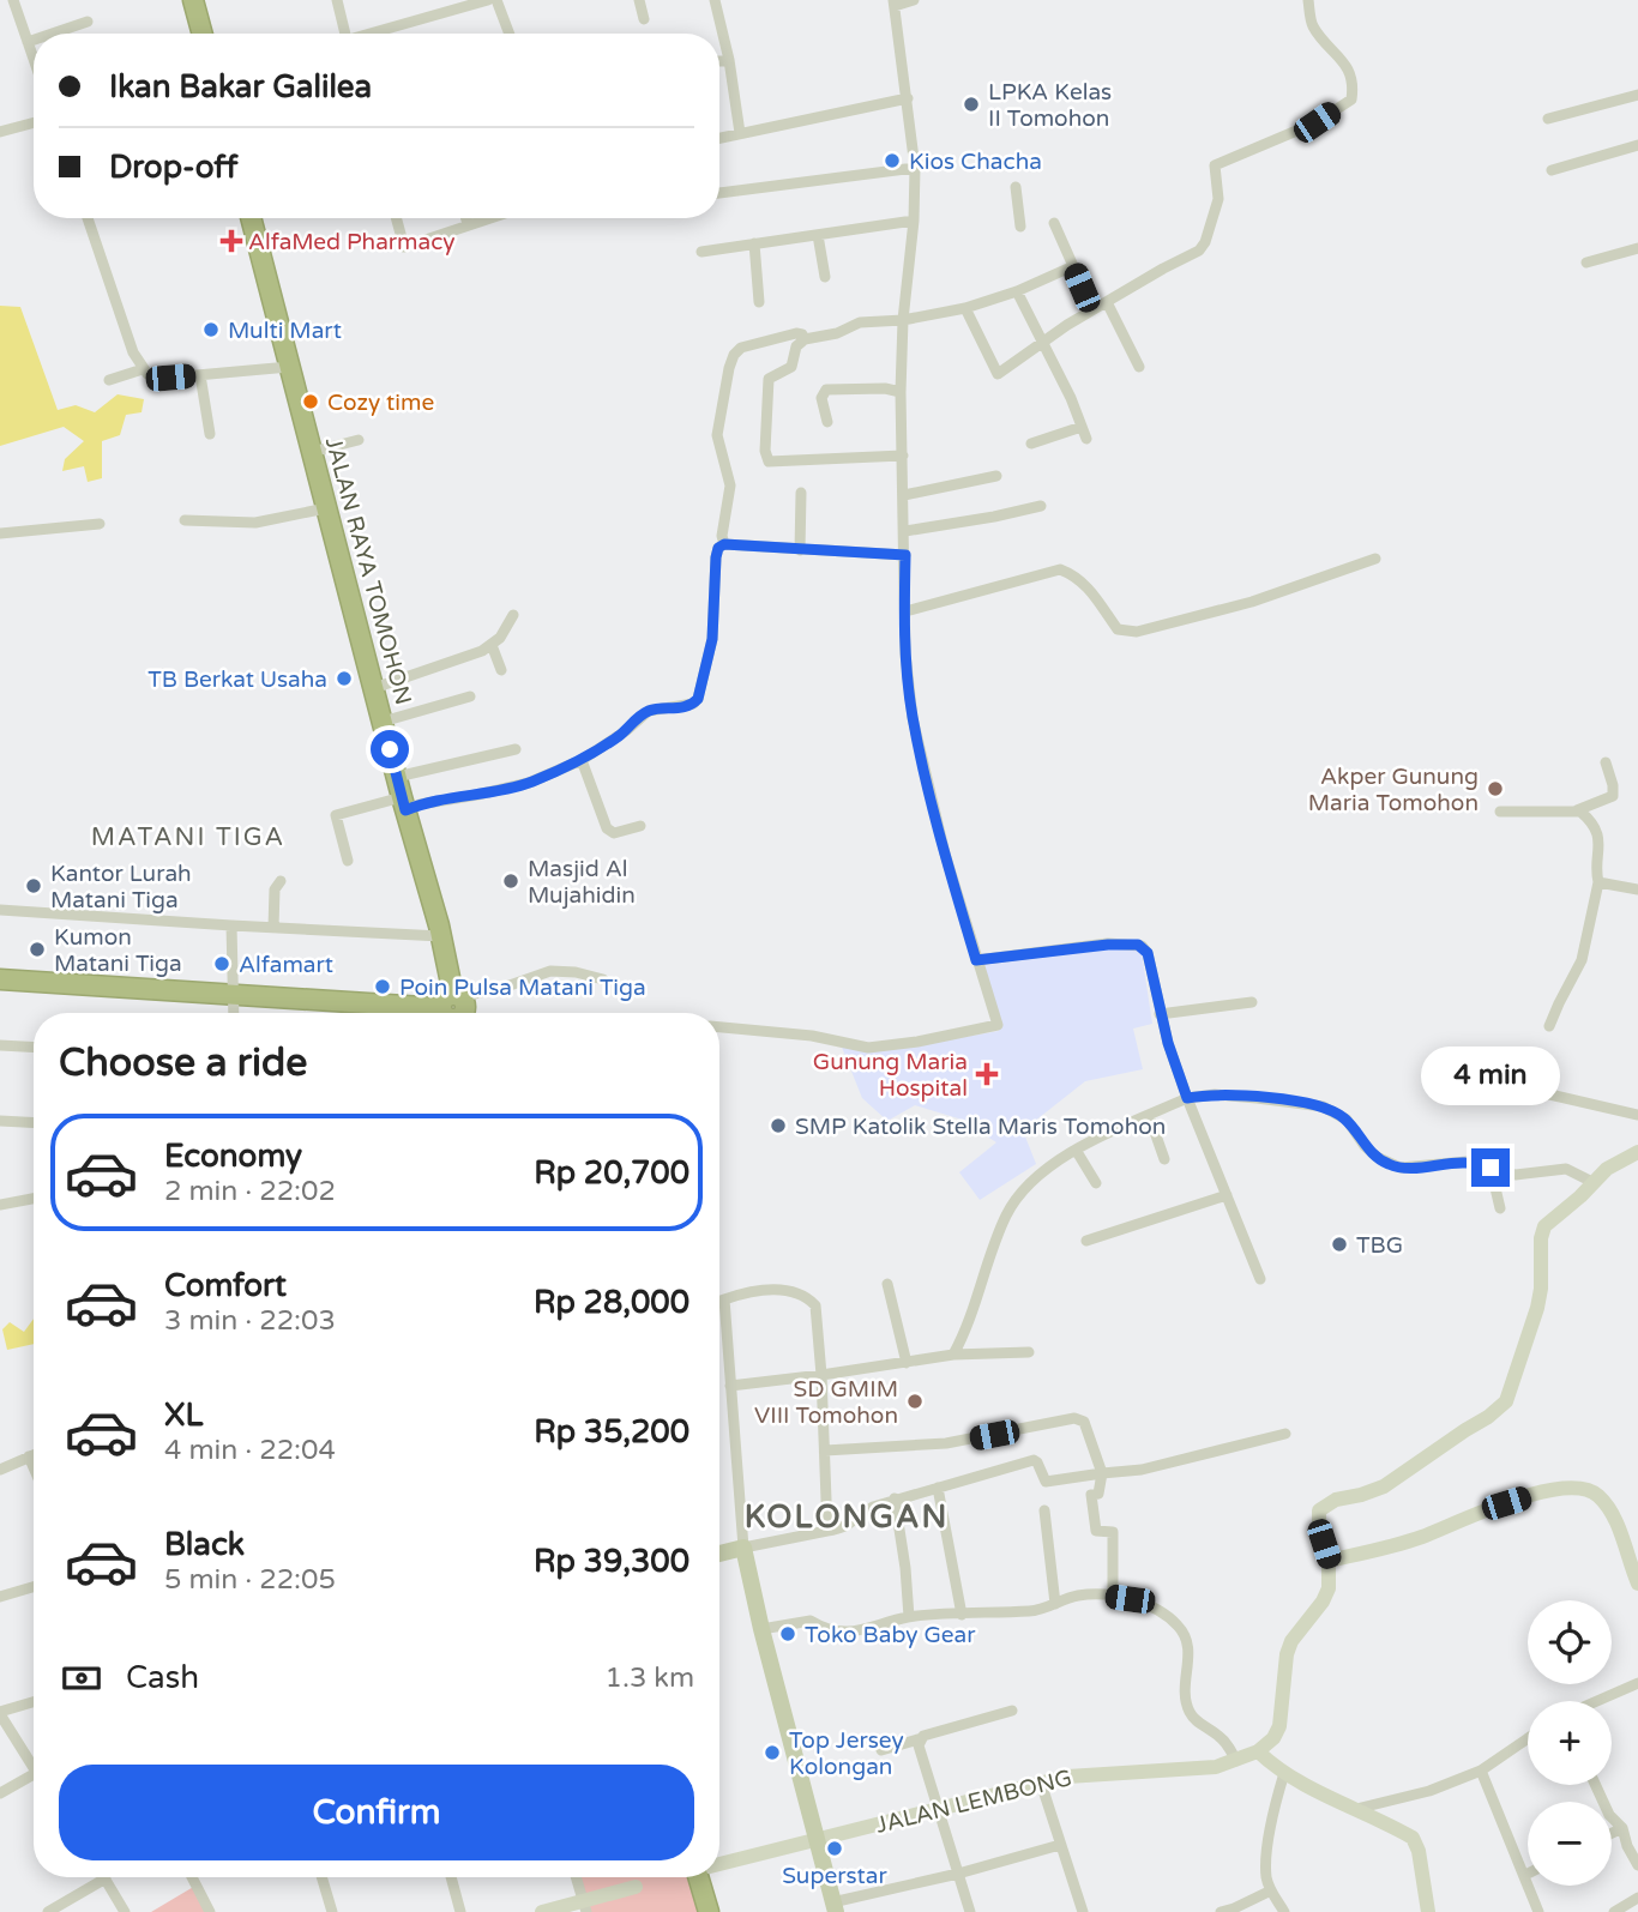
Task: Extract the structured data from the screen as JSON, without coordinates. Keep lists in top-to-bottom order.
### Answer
{
  "streets": {
    "highway": ["JALAN RAYA TOMOHON"],
    "main road": ["JALAN LEMBONG"]
  },
  "districts": ["MATANI TIGA", "KOLONGAN"],
  "places": {
    "other": [
      "LPKA Kelas II Tomohon",
      "Kios Chacha",
      "Multi Mart",
      "Cozy time",
      "TB Berkat Usaha",
      "Akper Gunung Maria Tomohon",
      "Masjid Al Mujahidin",
      "Kantor Lurah Matani Tiga",
      "Kumon Matani Tiga",
      "Alfamart",
      "Poin Pulsa Matani Tiga",
      "SMP Katolik Stella Maris Tomohon",
      "TBG",
      "SD GMIM VIII Tomohon",
      "Toko Baby Gear",
      "Top Jersey Kolongan",
      "Superstar"
    ],
    "health": ["AlfaMed Pharmacy", "Gunung Maria Hospital"]
  },
  "page": {
    "banner": ["Ikan Bakar Galilea", "Drop-off"],
    "heading": "Choose a ride",
    "bubble": "4 min",
    "list": [
      {
        "name": "Economy",
        "note": "2 min · 22:02",
        "value": "Rp 20,700"
      },
      {
        "name": "Comfort",
        "note": "3 min · 22:03",
        "value": "Rp 28,000"
      },
      {
        "name": "XL",
        "note": "4 min · 22:04",
        "value": "Rp 35,200"
      },
      {
        "name": "Black",
        "note": "5 min · 22:05",
        "value": "Rp 39,300"
      }
    ],
    "map_buttons": ["+", "−"],
    "pay": ["Cash", "1.3 km"],
    "buttons": "Confirm"
  }
}
